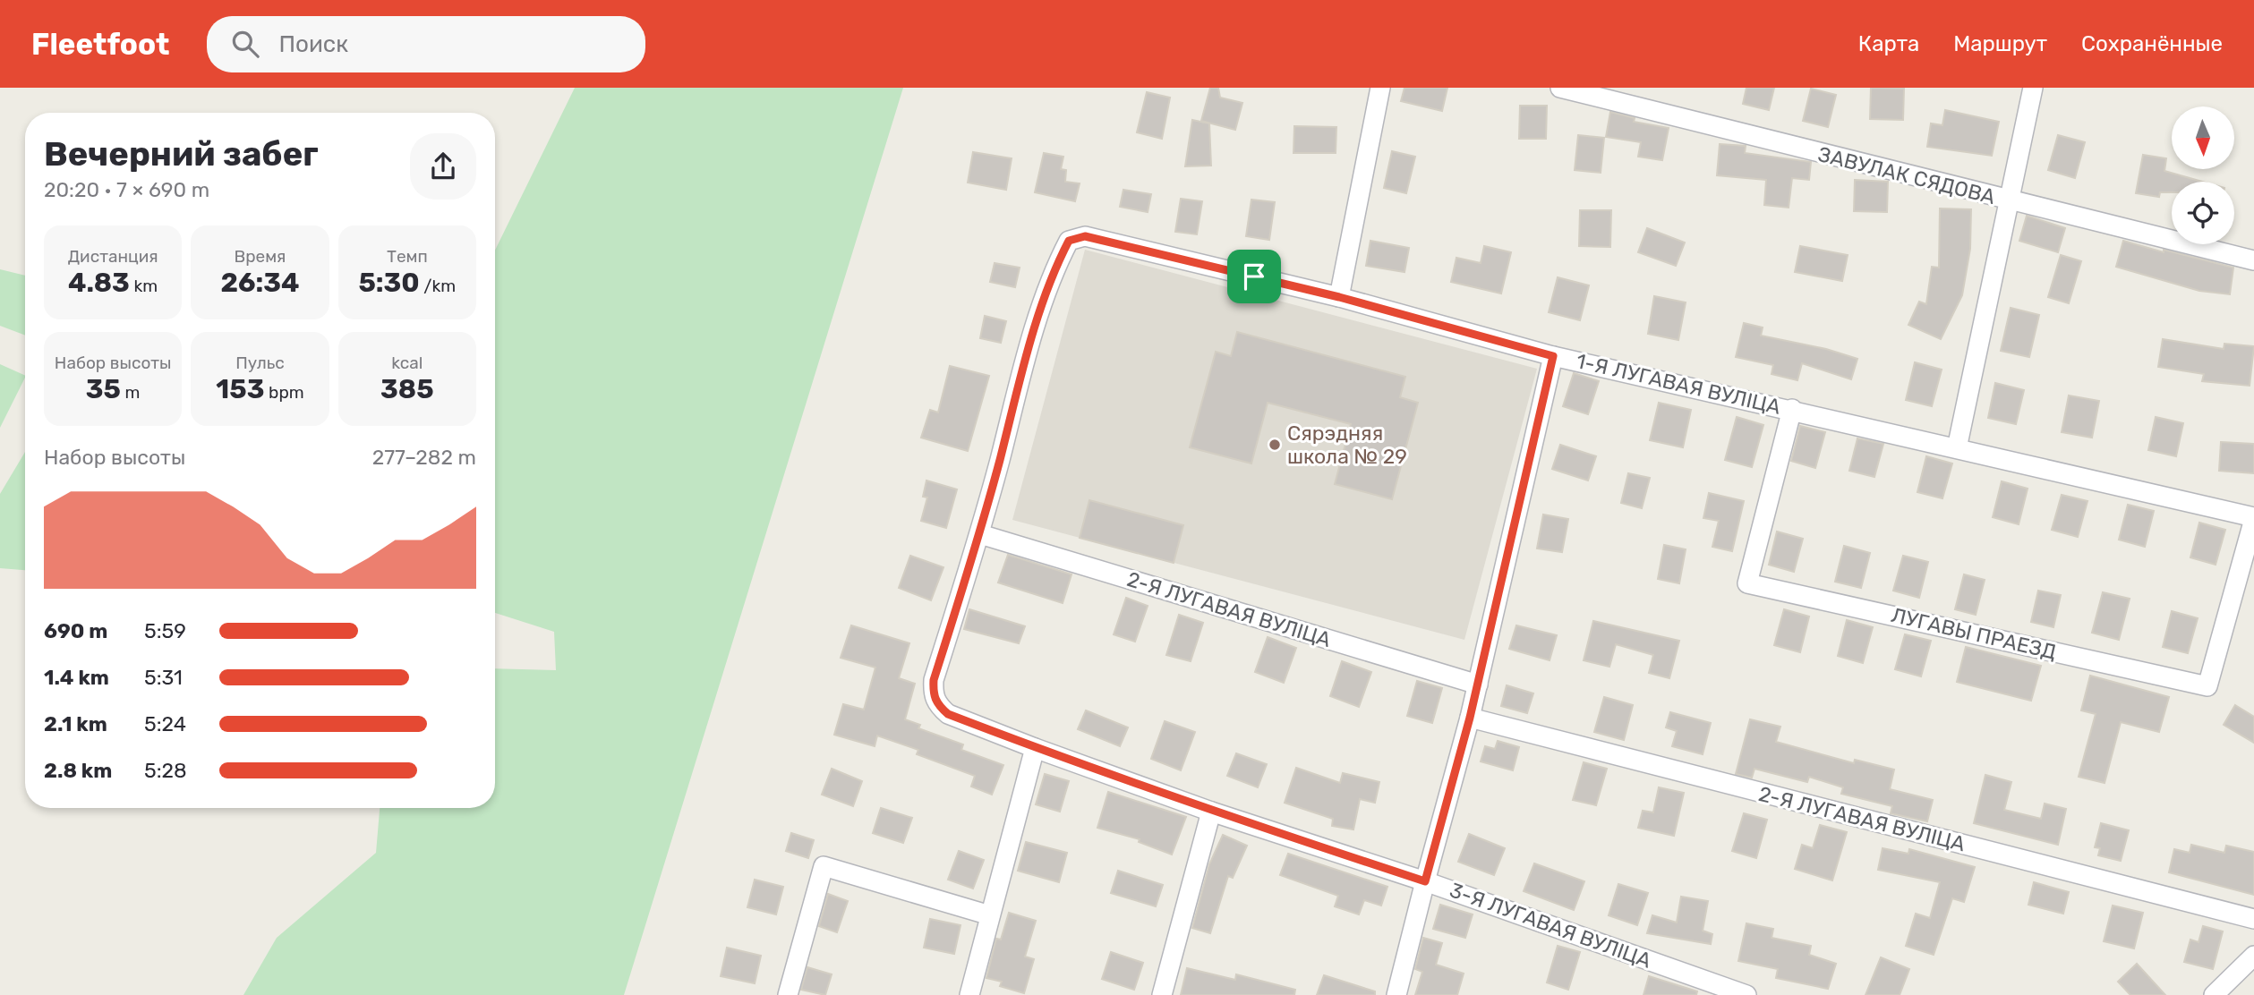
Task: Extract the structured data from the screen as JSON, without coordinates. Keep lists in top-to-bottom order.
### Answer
{
  "streets": {
    "street": [
      "ЗАВУЛАК СЯДОВА",
      "1-Я ЛУГАВАЯ ВУЛІЦА",
      "2-Я ЛУГАВАЯ ВУЛІЦА",
      "ЛУГАВЫ ПРАЕЗД",
      "3-Я ЛУГАВАЯ ВУЛІЦА"
    ]
  },
  "crossings": [
    ["1-Я ЛУГАВАЯ ВУЛІЦА", "2-Я ЛУГАВАЯ ВУЛІЦА"],
    ["1-Я ЛУГАВАЯ ВУЛІЦА", "ЛУГАВЫ ПРАЕЗД"],
    ["1-Я ЛУГАВАЯ ВУЛІЦА", "3-Я ЛУГАВАЯ ВУЛІЦА"],
    ["2-Я ЛУГАВАЯ ВУЛІЦА", "3-Я ЛУГАВАЯ ВУЛІЦА"]
  ],
  "places": ["Сярэдняя школа № 29"],
  "north": "bottom",
  "page": {
    "header": "Fleetfoot",
    "search": "Поиск",
    "nav": ["Карта", "Маршрут", "Сохранённые"],
    "heading": ["Вечерний забег", "20:20 · 7 × 690 m"],
    "stats": [
      ["Дистанция", "4.83 km"],
      ["Время", "26:34"],
      ["Темп", "5:30 /km"],
      ["Набор высоты", "35 m"],
      ["Пульс", "153 bpm"],
      ["kcal", "385"]
    ],
    "chart": ["Набор высоты", "277–282 m"],
    "list": [
      {
        "name": "690 m",
        "note": "5:59"
      },
      {
        "name": "1.4 km",
        "note": "5:31"
      },
      {
        "name": "2.1 km",
        "note": "5:24"
      },
      {
        "name": "2.8 km",
        "note": "5:28"
      }
    ]
  }
}
